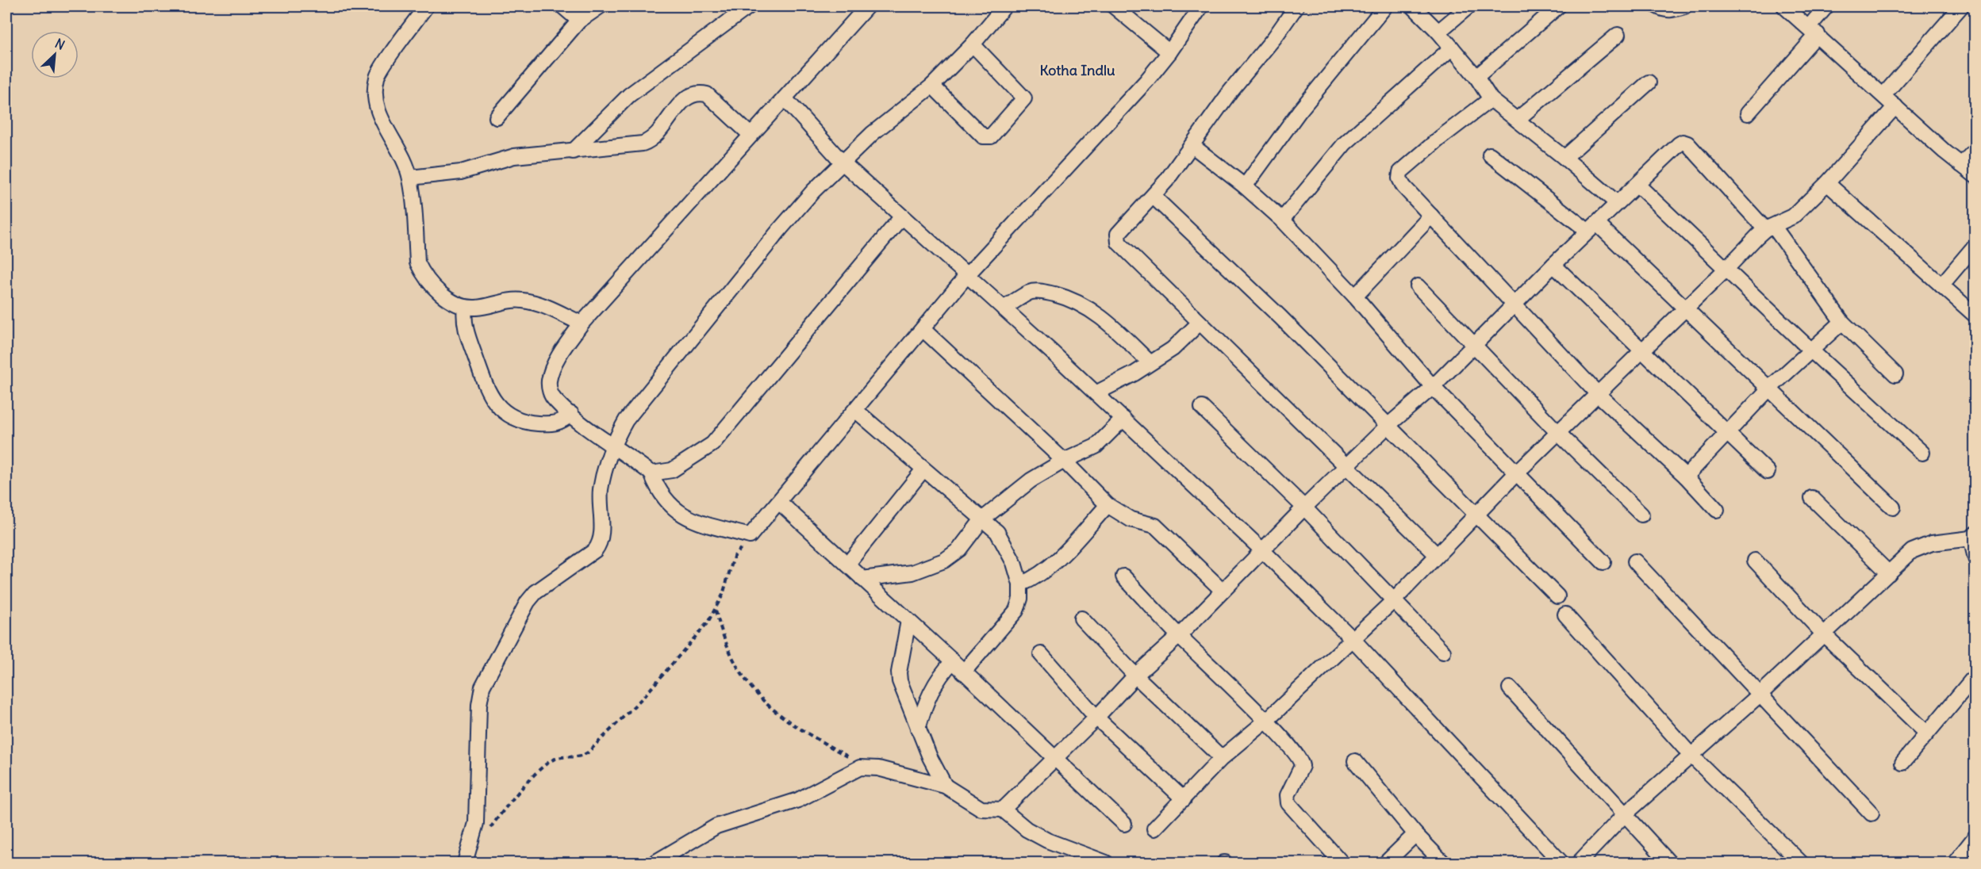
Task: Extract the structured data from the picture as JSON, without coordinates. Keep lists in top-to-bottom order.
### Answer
{
  "districts": ["Kotha Indlu"],
  "north": "top right"
}
